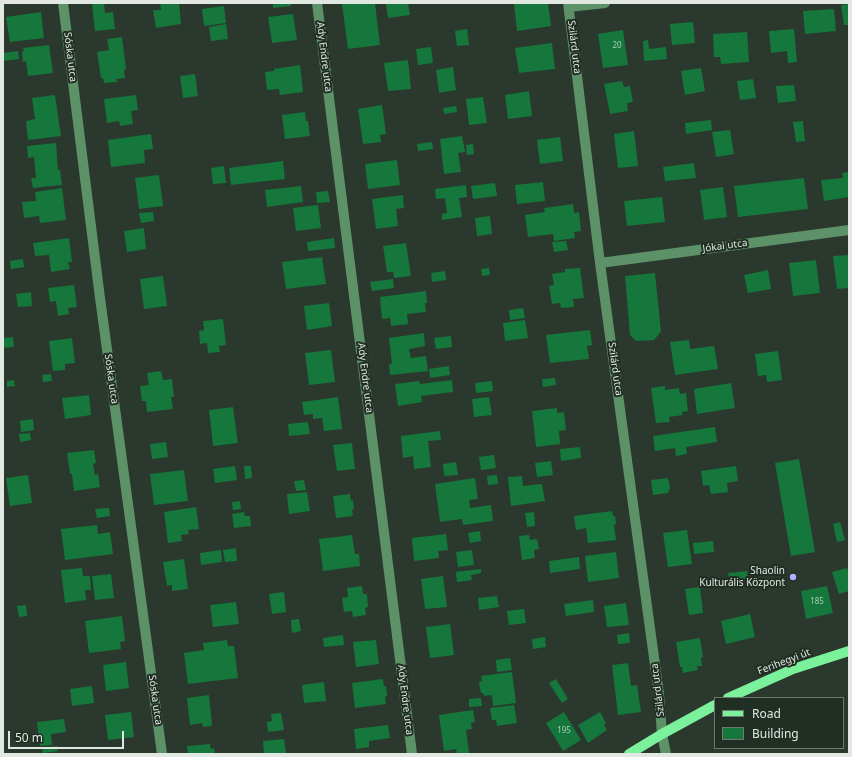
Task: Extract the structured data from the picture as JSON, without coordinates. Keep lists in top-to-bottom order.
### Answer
{
  "streets": {
    "main road": ["Ferihegyi út"],
    "street": [
      "Szilárd utca",
      "Sóska utca",
      "Ady Endre utca",
      "Jókai utca"
    ]
  },
  "crossings": [
    ["Szilárd utca", "Jókai utca"]
  ],
  "places": ["Shaolin Kulturális Központ"],
  "house_numbers": ["20", "185", "195"],
  "legend": ["Road", "Building"],
  "scale_bar": "50 m"
}
